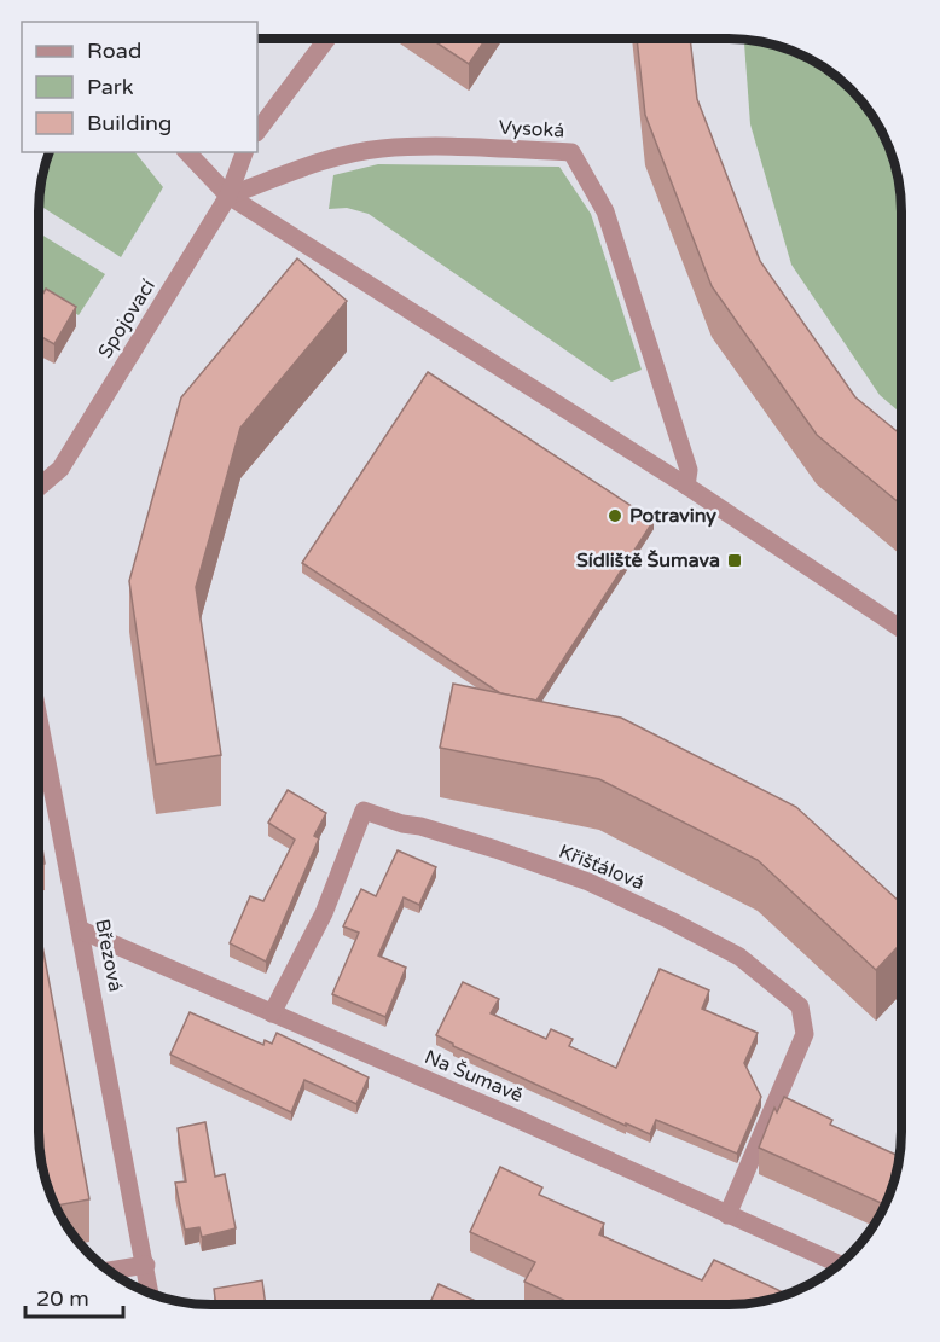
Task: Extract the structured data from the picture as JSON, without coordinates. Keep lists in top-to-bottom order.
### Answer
{
  "streets": {
    "street": [
      "Vysoká",
      "Spojovací",
      "Křišťálová",
      "Březová",
      "Na Šumavě"
    ]
  },
  "crossings": [
    ["Vysoká", "Spojovací"],
    ["Křišťálová", "Na Šumavě"],
    ["Březová", "Na Šumavě"]
  ],
  "places": {
    "other": ["Potraviny"],
    "transit": ["Sídliště Šumava"]
  },
  "legend": ["Road", "Park", "Building"],
  "scale_bar": "20 m"
}
